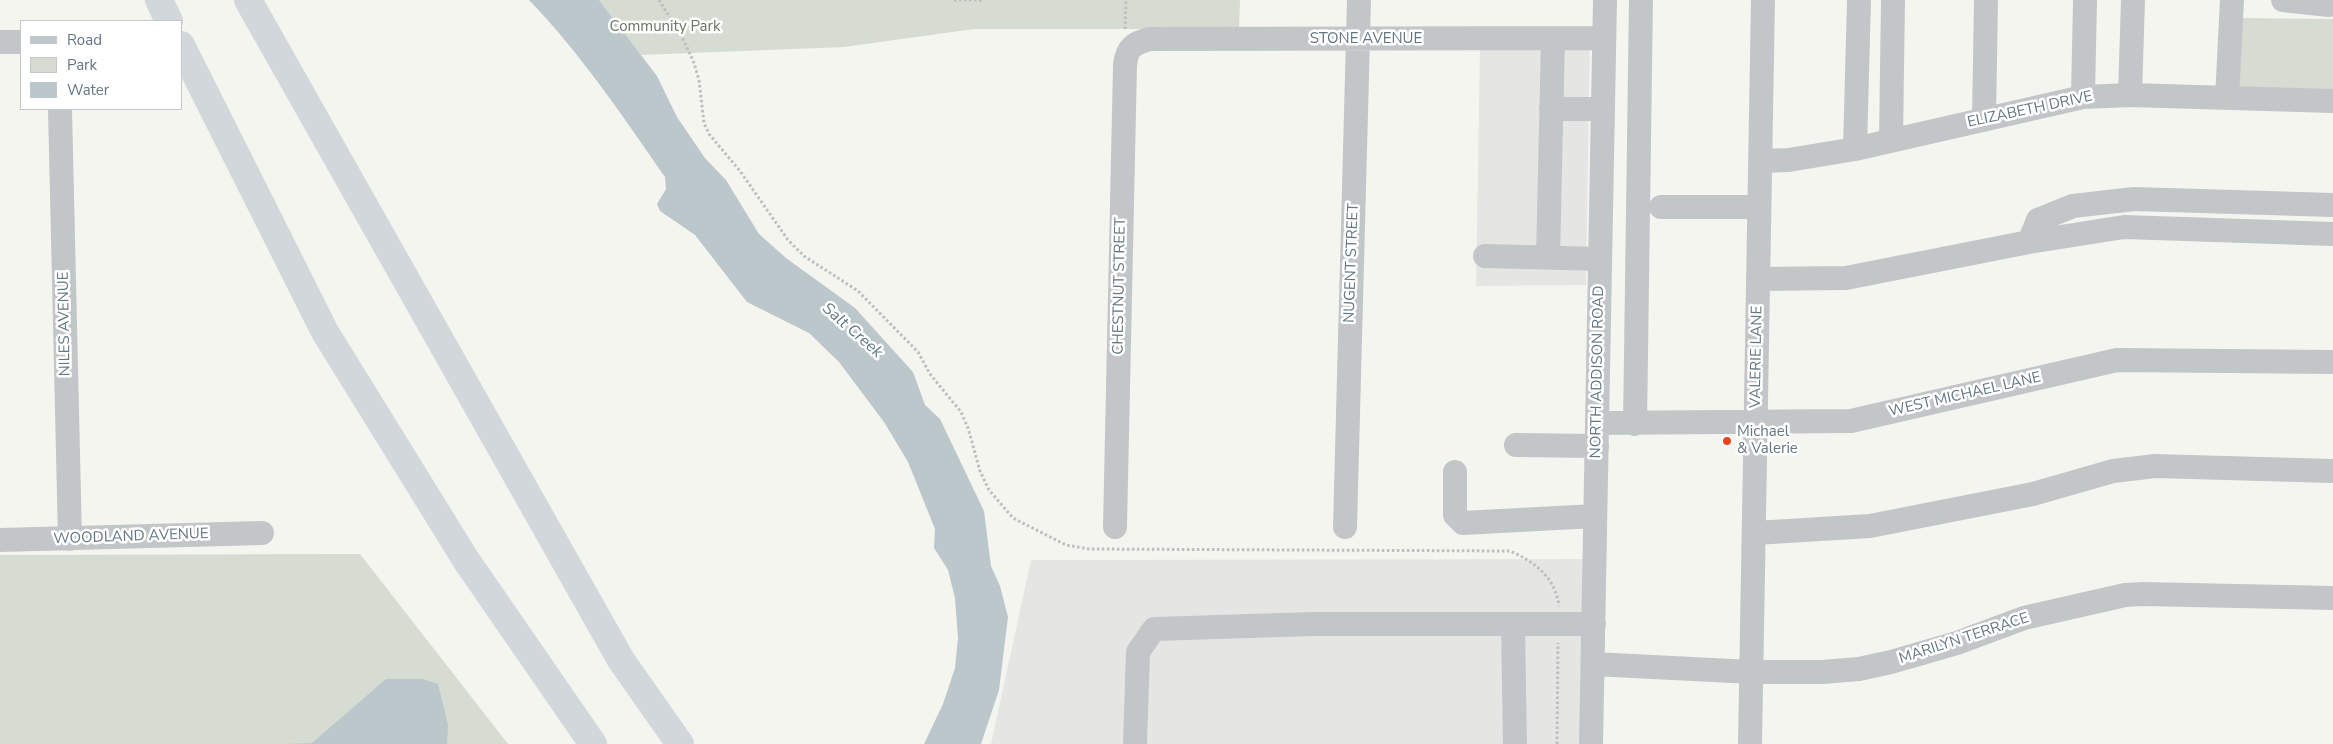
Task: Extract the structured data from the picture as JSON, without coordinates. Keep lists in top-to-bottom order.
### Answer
{
  "streets": {
    "street": [
      "STONE AVENUE",
      "ELIZABETH DRIVE",
      "NUGENT STREET",
      "CHESTNUT STREET",
      "NILES AVENUE",
      "VALERIE LANE",
      "NORTH ADDISON ROAD",
      "WEST MICHAEL LANE",
      "WOODLAND AVENUE",
      "MARILYN TERRACE"
    ]
  },
  "crossings": [
    ["STONE AVENUE", "NUGENT STREET"],
    ["STONE AVENUE", "CHESTNUT STREET"],
    ["STONE AVENUE", "NORTH ADDISON ROAD"],
    ["ELIZABETH DRIVE", "VALERIE LANE"],
    ["NILES AVENUE", "WOODLAND AVENUE"],
    ["VALERIE LANE", "WEST MICHAEL LANE"],
    ["VALERIE LANE", "MARILYN TERRACE"],
    ["NORTH ADDISON ROAD", "WEST MICHAEL LANE"],
    ["NORTH ADDISON ROAD", "MARILYN TERRACE"]
  ],
  "water": ["Salt Creek"],
  "parks": ["Community Park"],
  "places": ["Michael & Valerie"],
  "legend": ["Road", "Park", "Water"]
}
